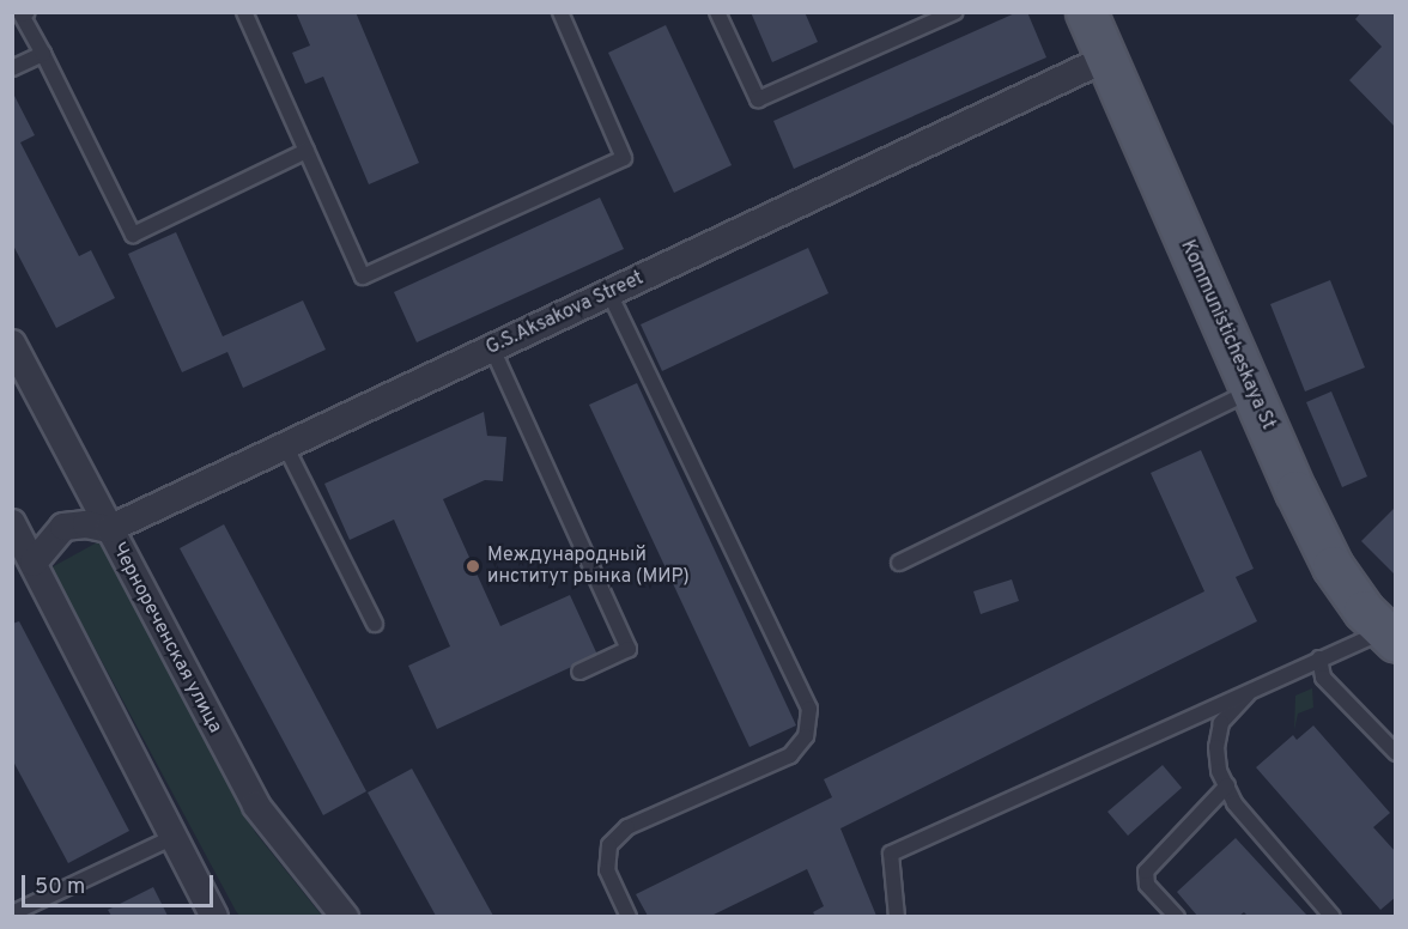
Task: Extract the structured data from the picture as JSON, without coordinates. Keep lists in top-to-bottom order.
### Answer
{
  "streets": {
    "main road": ["Kommunisticheskaya St"],
    "street": ["G.S.Aksakova Street", "Чернореченская улица"]
  },
  "crossings": [
    ["G.S.Aksakova Street", "Kommunisticheskaya St"],
    ["G.S.Aksakova Street", "Чернореченская улица"]
  ],
  "places": ["Международный институт рынка (МИР)"],
  "scale_bar": "50 m"
}
